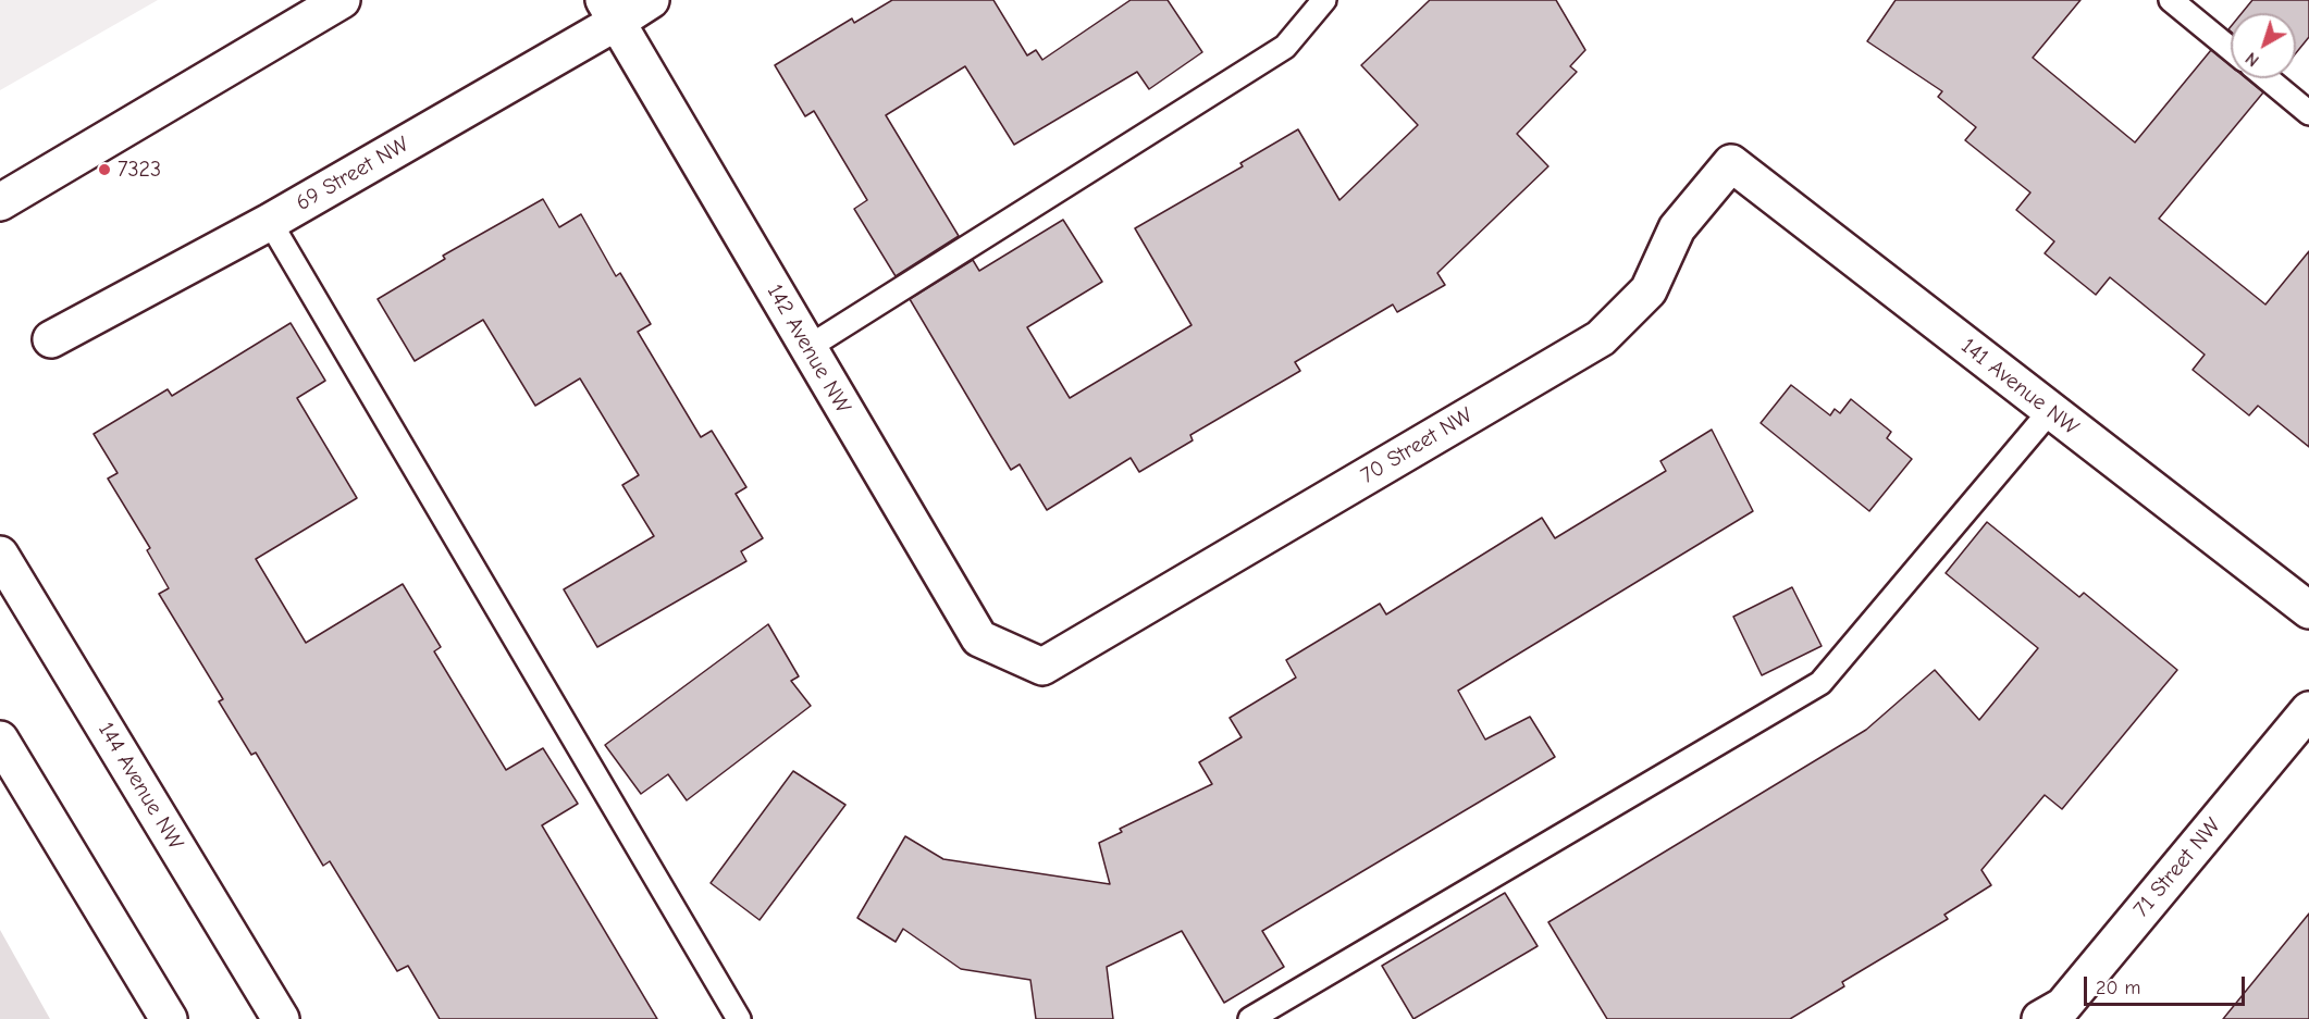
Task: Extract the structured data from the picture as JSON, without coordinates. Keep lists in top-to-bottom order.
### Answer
{
  "streets": {
    "street": [
      "69 Street NW",
      "142 Avenue NW",
      "141 Avenue NW",
      "70 Street NW",
      "144 Avenue NW",
      "71 Street NW"
    ]
  },
  "crossings": [
    ["69 Street NW", "142 Avenue NW"],
    ["142 Avenue NW", "70 Street NW"],
    ["141 Avenue NW", "70 Street NW"]
  ],
  "places": ["7323"],
  "scale_bar": "20 m",
  "north": "bottom left"
}
